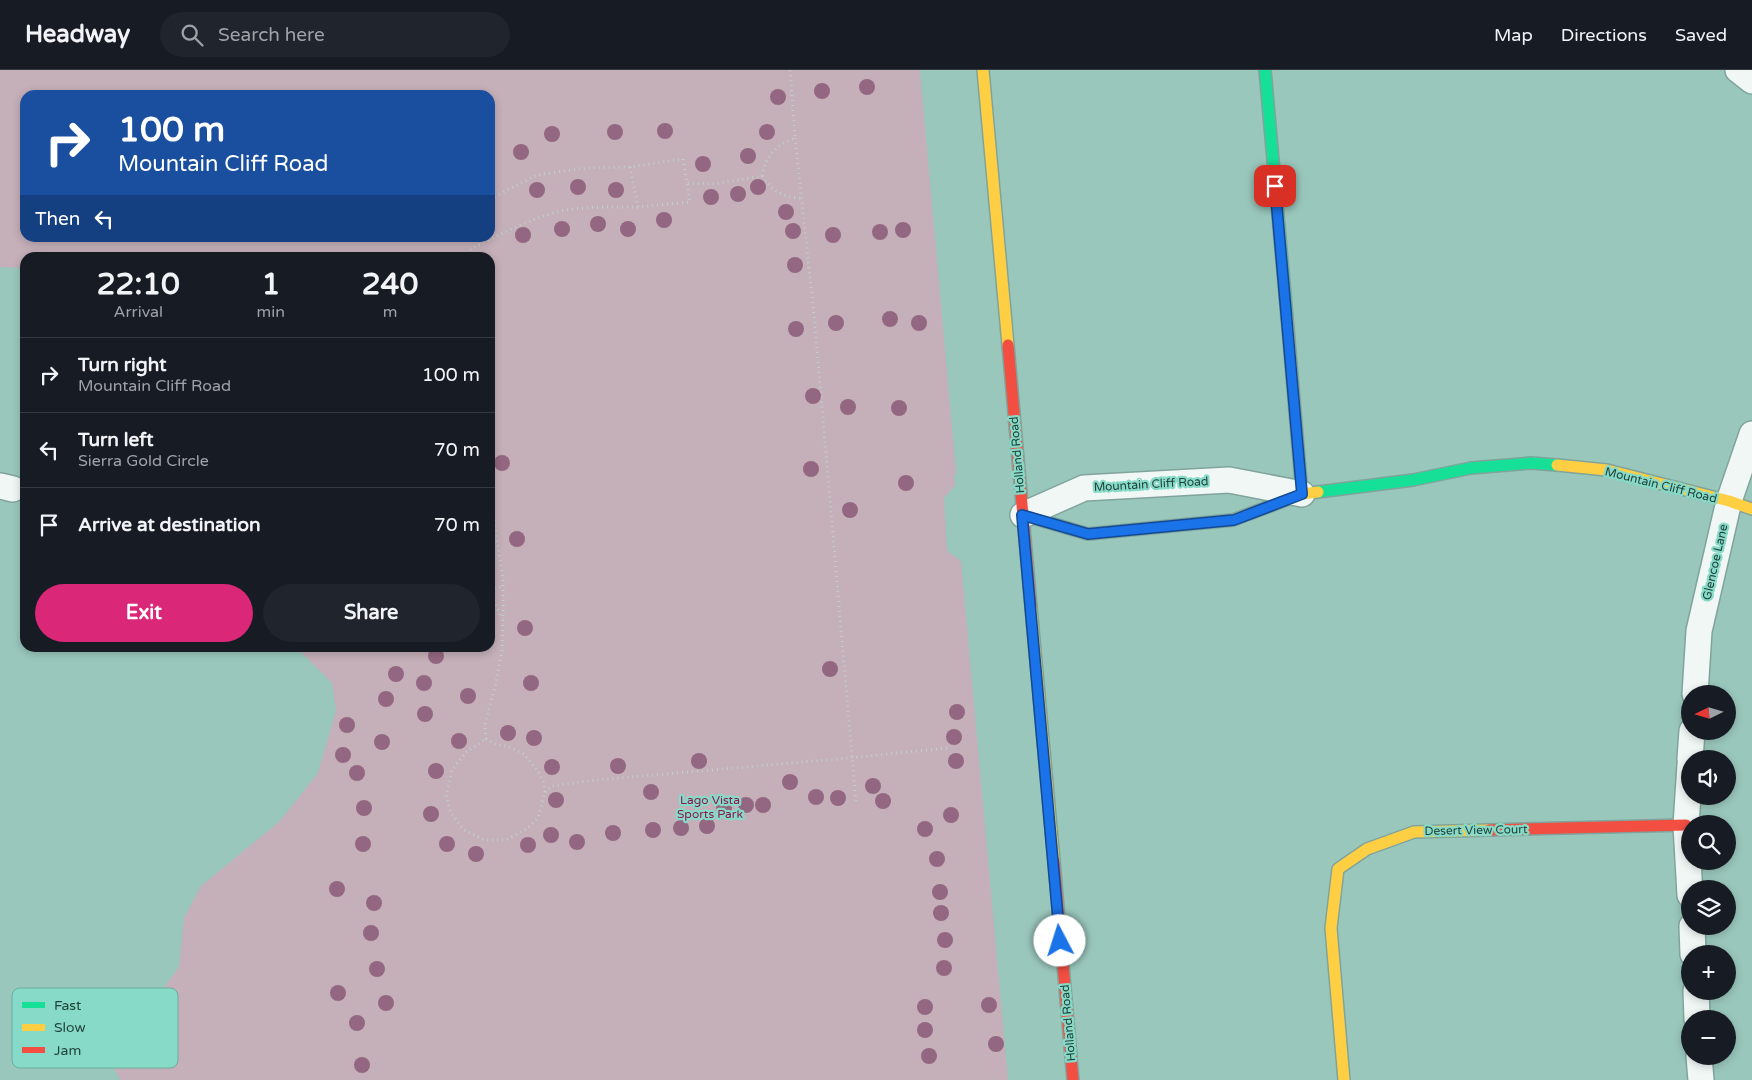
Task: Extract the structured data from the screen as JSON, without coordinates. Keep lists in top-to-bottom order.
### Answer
{
  "streets": {
    "street": [
      "Holland Road",
      "Mountain Cliff Road",
      "Glencoe Lane",
      "Desert View Court"
    ]
  },
  "crossings": [
    ["Holland Road", "Mountain Cliff Road"],
    ["Mountain Cliff Road", "Glencoe Lane"]
  ],
  "parks": ["Lago Vista Sports Park"],
  "legend": ["Fast", "Slow", "Jam"],
  "north": "left",
  "page": {
    "header": "Headway",
    "search": "Search here",
    "nav": ["Map", "Directions", "Saved"],
    "turn": ["100 m", "Mountain Cliff Road"],
    "then": "Then",
    "eta": [
      "22:10",
      "Arrival",
      "1",
      "min",
      "240",
      "m"
    ],
    "list": [
      {
        "name": "Turn right",
        "note": "Mountain Cliff Road",
        "value": "100 m"
      },
      {
        "name": "Turn left",
        "note": "Sierra Gold Circle",
        "value": "70 m"
      },
      {
        "name": "Arrive at destination",
        "value": "70 m"
      }
    ],
    "buttons": ["Exit", "Share"],
    "map_buttons": ["+", "−"]
  }
}
